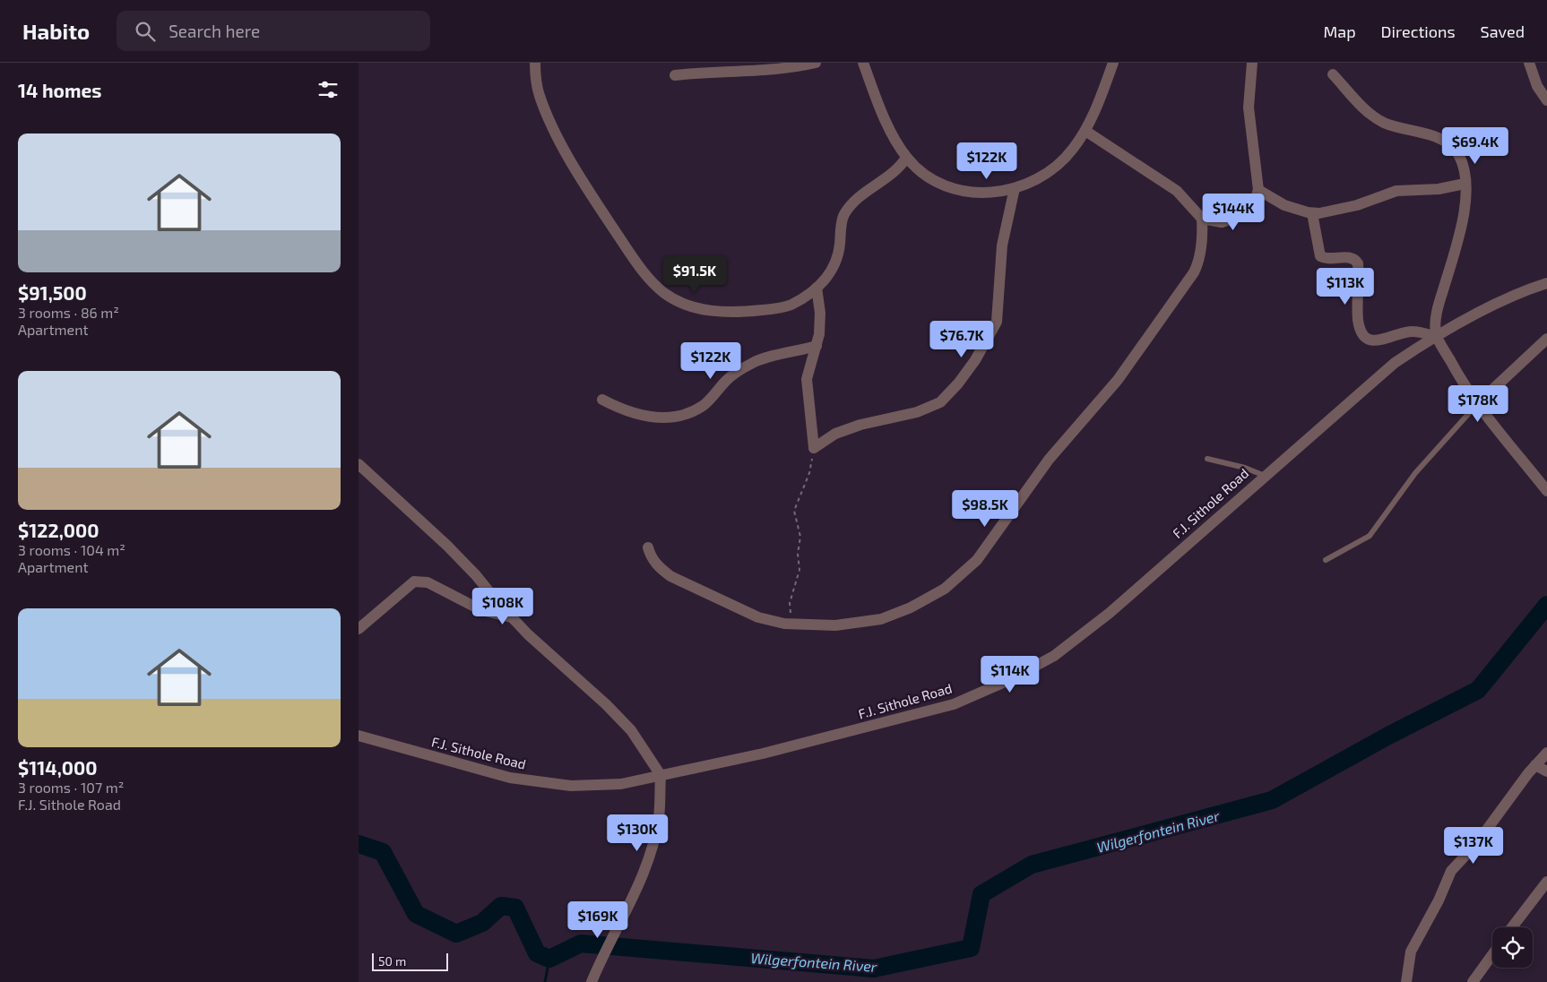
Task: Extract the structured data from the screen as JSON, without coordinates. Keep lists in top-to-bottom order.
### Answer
{
  "streets": {
    "street": ["F.J. Sithole Road"]
  },
  "water": ["Wilgerfontein River"],
  "scale_bar": "50 m",
  "page": {
    "header": "Habito",
    "search": "Search here",
    "nav": ["Map", "Directions", "Saved"],
    "heading": "14 homes",
    "list": [
      {
        "name": "$91,500",
        "note": "3 rooms · 86 m² · Apartment"
      },
      {
        "name": "$122,000",
        "note": "3 rooms · 104 m² · Apartment"
      },
      {
        "name": "$114,000",
        "note": "3 rooms · 107 m² · F.J. Sithole Road"
      }
    ],
    "price": [
      "$69.4K",
      "$122K",
      "$144K",
      "$91.5K",
      "$113K",
      "$76.7K",
      "$122K",
      "$178K",
      "$98.5K",
      "$108K",
      "$114K",
      "$130K",
      "$137K",
      "$169K"
    ],
    "scale": "50 m"
  }
}
